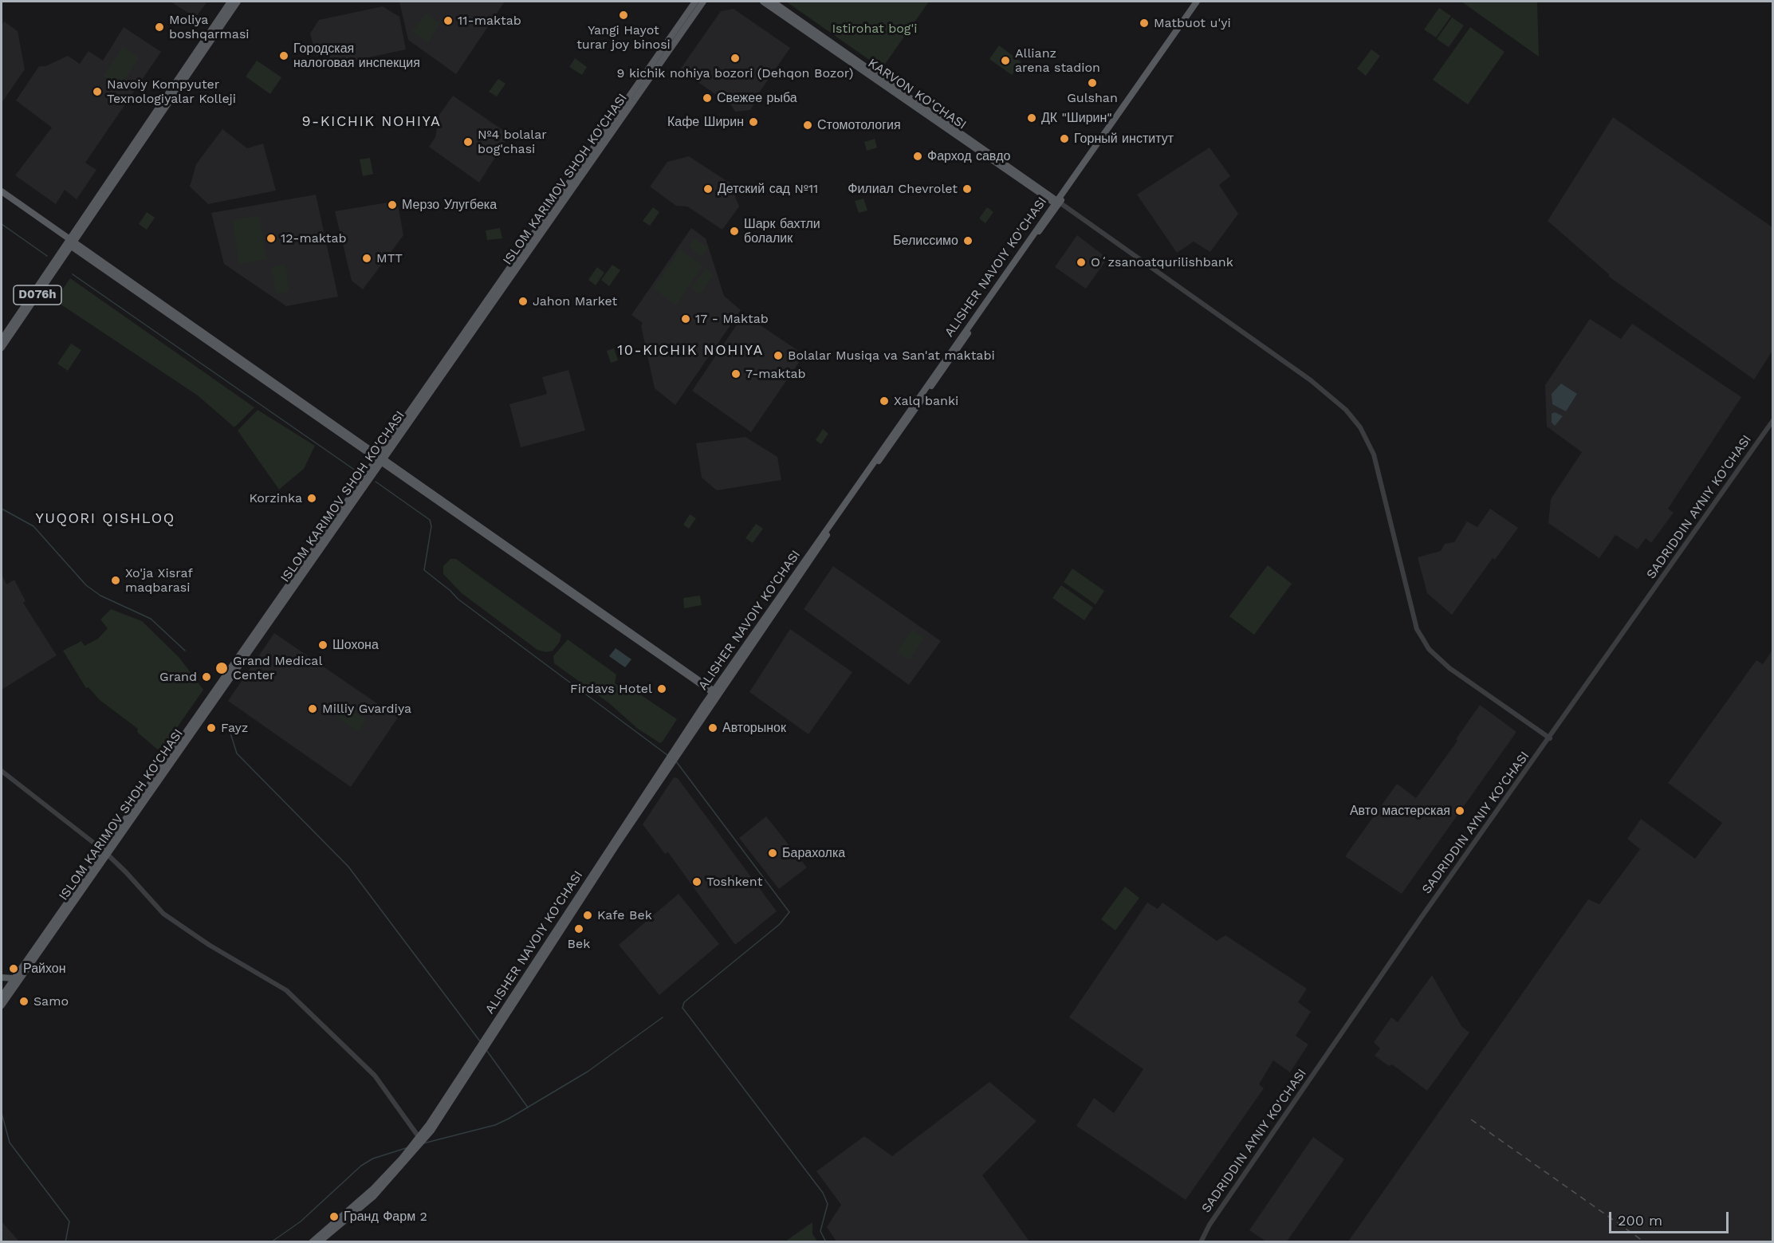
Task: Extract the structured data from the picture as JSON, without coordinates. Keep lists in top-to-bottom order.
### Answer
{
  "streets": {
    "main road": [
      "KARVON KO'CHASI",
      "ISLOM KARIMOV SHOH KO'CHASI",
      "ALISHER NAVOIY KO'CHASI",
      "D076h"
    ],
    "street": ["SADRIDDIN AYNIY KO'CHASI"]
  },
  "crossings": [
    ["KARVON KO'CHASI", "ALISHER NAVOIY KO'CHASI"]
  ],
  "districts": ["9-KICHIK NOHIYA", "10-KICHIK NOHIYA", "YUQORI QISHLOQ"],
  "parks": ["Istirohat bog'i"],
  "places": [
    "Yangi Hayot turar joy binosi",
    "11-maktab",
    "Matbuot u'yi",
    "Moliya boshqarmasi",
    "Городская налоговая инспекция",
    "9 kichik nohiya bozori (Dehqon Bozor)",
    "Allianz arena stadion",
    "Gulshan",
    "Navoiy Kompyuter Texnologiyalar Kolleji",
    "Свежее рыба",
    "ДК \"Ширин\"",
    "Кафе Ширин",
    "Стомотология",
    "Горный институт",
    "№4 bolalar bog'chasi",
    "Фарход савдо",
    "Детский сад №11",
    "Филиал Chevrolet",
    "Мерзо Улугбека",
    "Шарк бахтли болалик",
    "12-maktab",
    "Белиссимо",
    "MTT",
    "Oʻzsanoatqurilishbank",
    "Jahon Market",
    "17 - Maktab",
    "Bolalar Musiqa va San'at maktabi",
    "7-maktab",
    "Xalq banki",
    "Korzinka",
    "Xo'ja Xisraf maqbarasi",
    "Шохона",
    "Grand Medical Center",
    "Grand",
    "Firdavs Hotel",
    "Milliy Gvardiya",
    "Fayz",
    "Авторынок",
    "Авто мастерская",
    "Барахолка",
    "Toshkent",
    "Kafe Bek",
    "Bek",
    "Райхон",
    "Samo",
    "Гранд Фарм 2"
  ],
  "scale_bar": "200 m"
}
